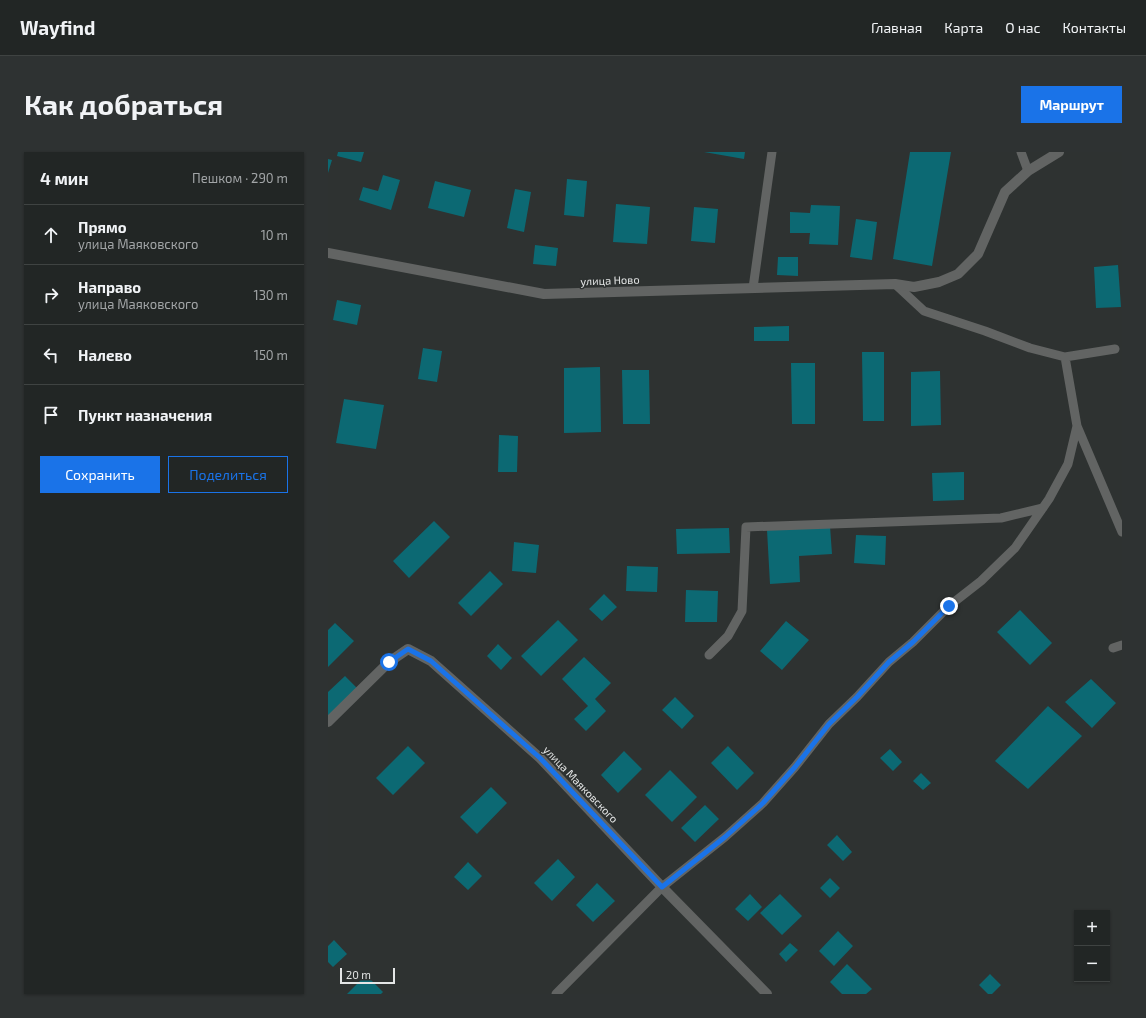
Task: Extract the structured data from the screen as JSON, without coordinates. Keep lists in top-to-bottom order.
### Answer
{
  "streets": {
    "street": ["улица Ново", "улица Маяковского"]
  },
  "scale_bar": "20 m",
  "page": {
    "header": "Wayfind",
    "nav": [
      "Главная",
      "Карта",
      "О нас",
      "Контакты"
    ],
    "buttons": [
      "Маршрут",
      ["Сохранить", "Поделиться"]
    ],
    "title": "Как добраться",
    "heading": ["4 мин", "Пешком · 290 m"],
    "list": [
      ["Прямо", "улица Маяковского", "10 m"],
      ["Направо", "улица Маяковского", "130 m"],
      ["Налево", "150 m"],
      "Пункт назначения"
    ],
    "map_buttons": ["+", "−"],
    "scale": "20 m"
  }
}
